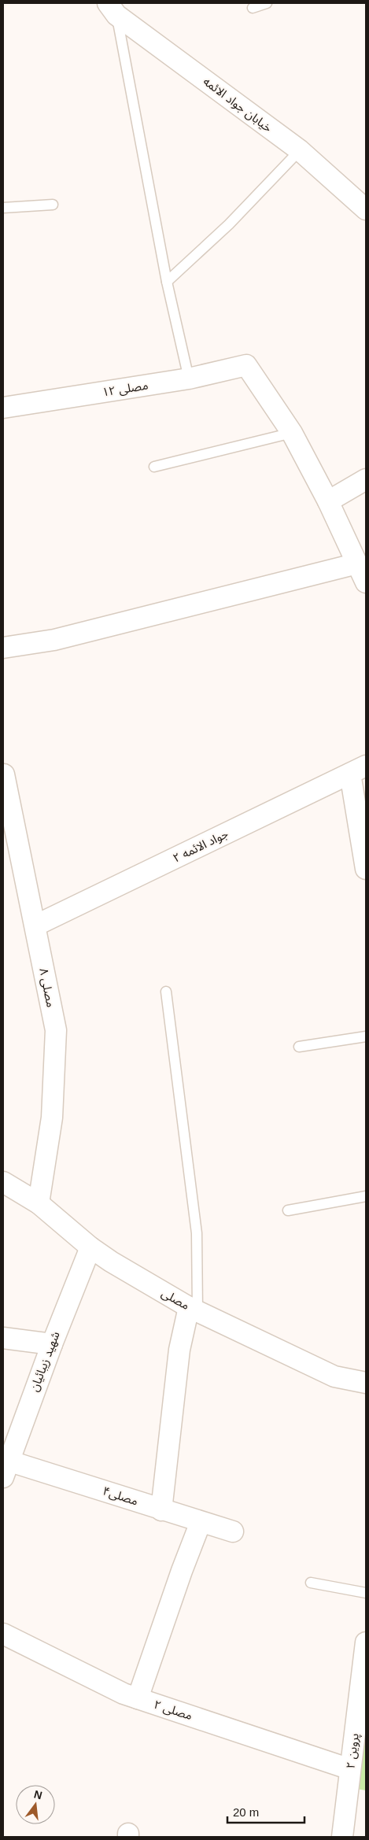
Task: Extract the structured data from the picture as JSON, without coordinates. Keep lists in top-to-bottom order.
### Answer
{
  "streets": {
    "street": [
      "خیابان جواد الائمه",
      "مصلی ۱۲",
      "جواد الائمه ۲",
      "مصلی ۸",
      "مصلی",
      "شهید زیبائیان",
      "مصلی۴",
      "مصلی ۲",
      "پروین ۲"
    ]
  },
  "crossings": [
    ["جواد الائمه ۲", "مصلی ۸"],
    ["مصلی ۸", "مصلی"],
    ["مصلی", "شهید زیبائیان"],
    ["شهید زیبائیان", "مصلی۴"],
    ["مصلی ۲", "پروین ۲"]
  ],
  "scale_bar": "20 m",
  "north": "top"
}
